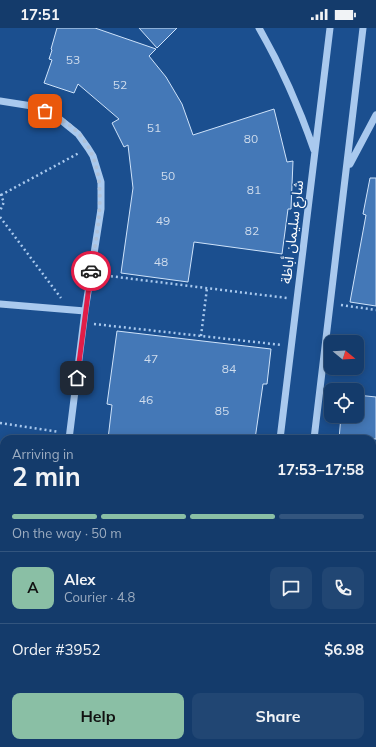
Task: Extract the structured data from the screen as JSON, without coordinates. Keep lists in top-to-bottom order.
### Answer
{
  "streets": {
    "street": ["شارع سليمان أباظة"]
  },
  "house_numbers": [
    "53",
    "52",
    "51",
    "80",
    "50",
    "81",
    "49",
    "82",
    "48",
    "47",
    "84",
    "46",
    "85"
  ],
  "north": "right",
  "page": {
    "status": "17:51",
    "heading": ["2 min", "Arriving in", "17:53–17:58"],
    "panel": [
      "Alex",
      "Courier · 4.8",
      "Order #3952",
      "$6.98"
    ],
    "bar": "On the way · 50 m",
    "round": "A",
    "buttons": ["Help", "Share"]
  }
}
